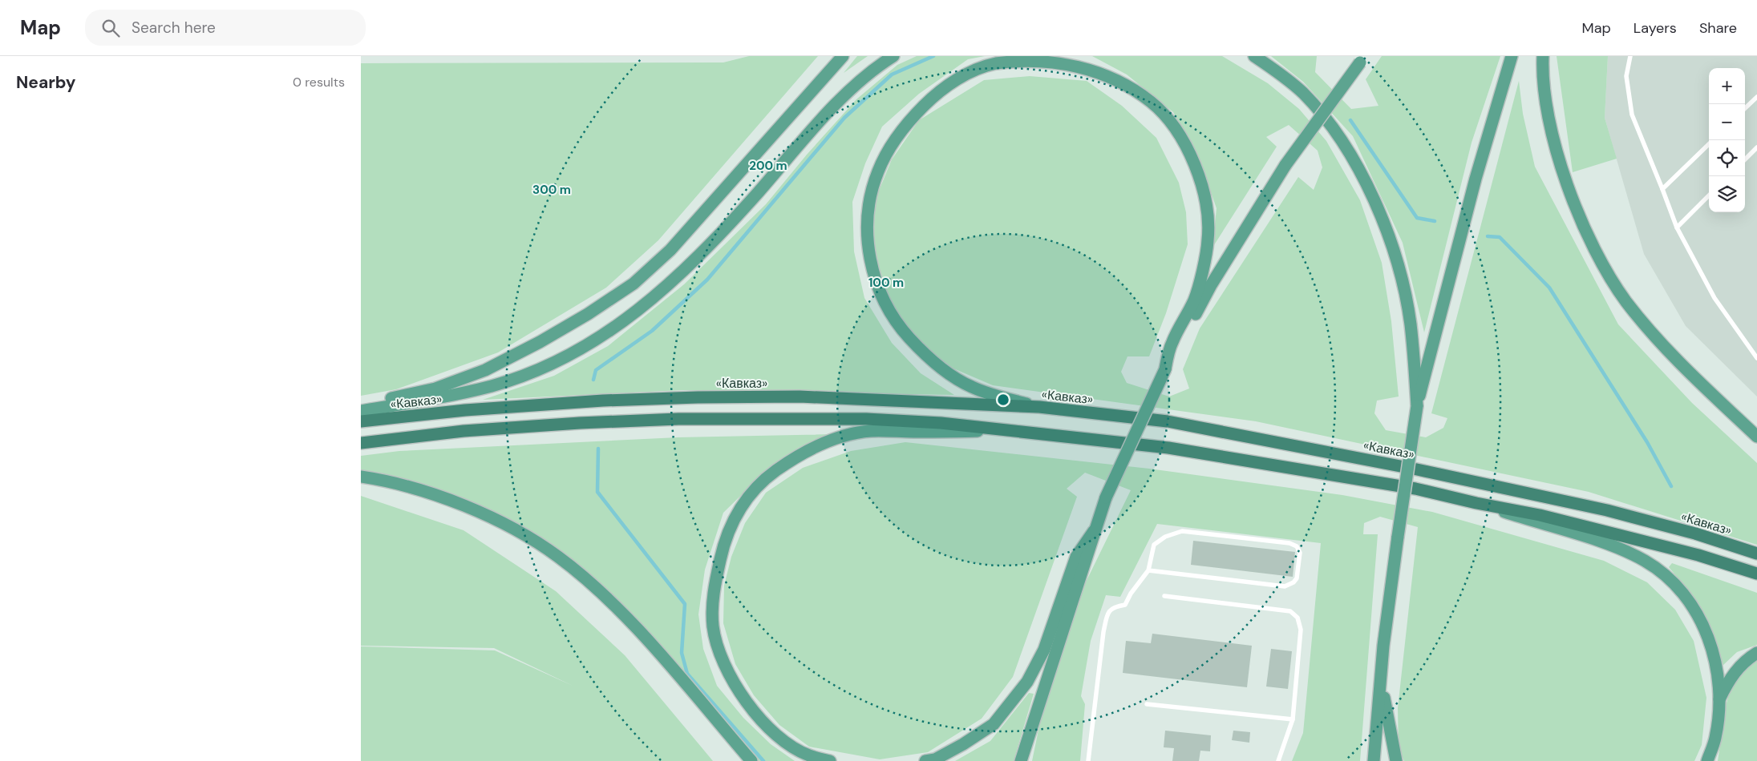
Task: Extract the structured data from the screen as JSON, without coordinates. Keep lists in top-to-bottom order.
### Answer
{
  "streets": {
    "highway": ["«Кавказ»"]
  },
  "page": {
    "header": "Map",
    "search": "Search here",
    "nav": ["Map", "Layers", "Share"],
    "heading": ["Nearby", "0 results"],
    "map_buttons": ["+", "−"]
  },
  "rings": ["200 m", "300 m", "100 m"]
}
